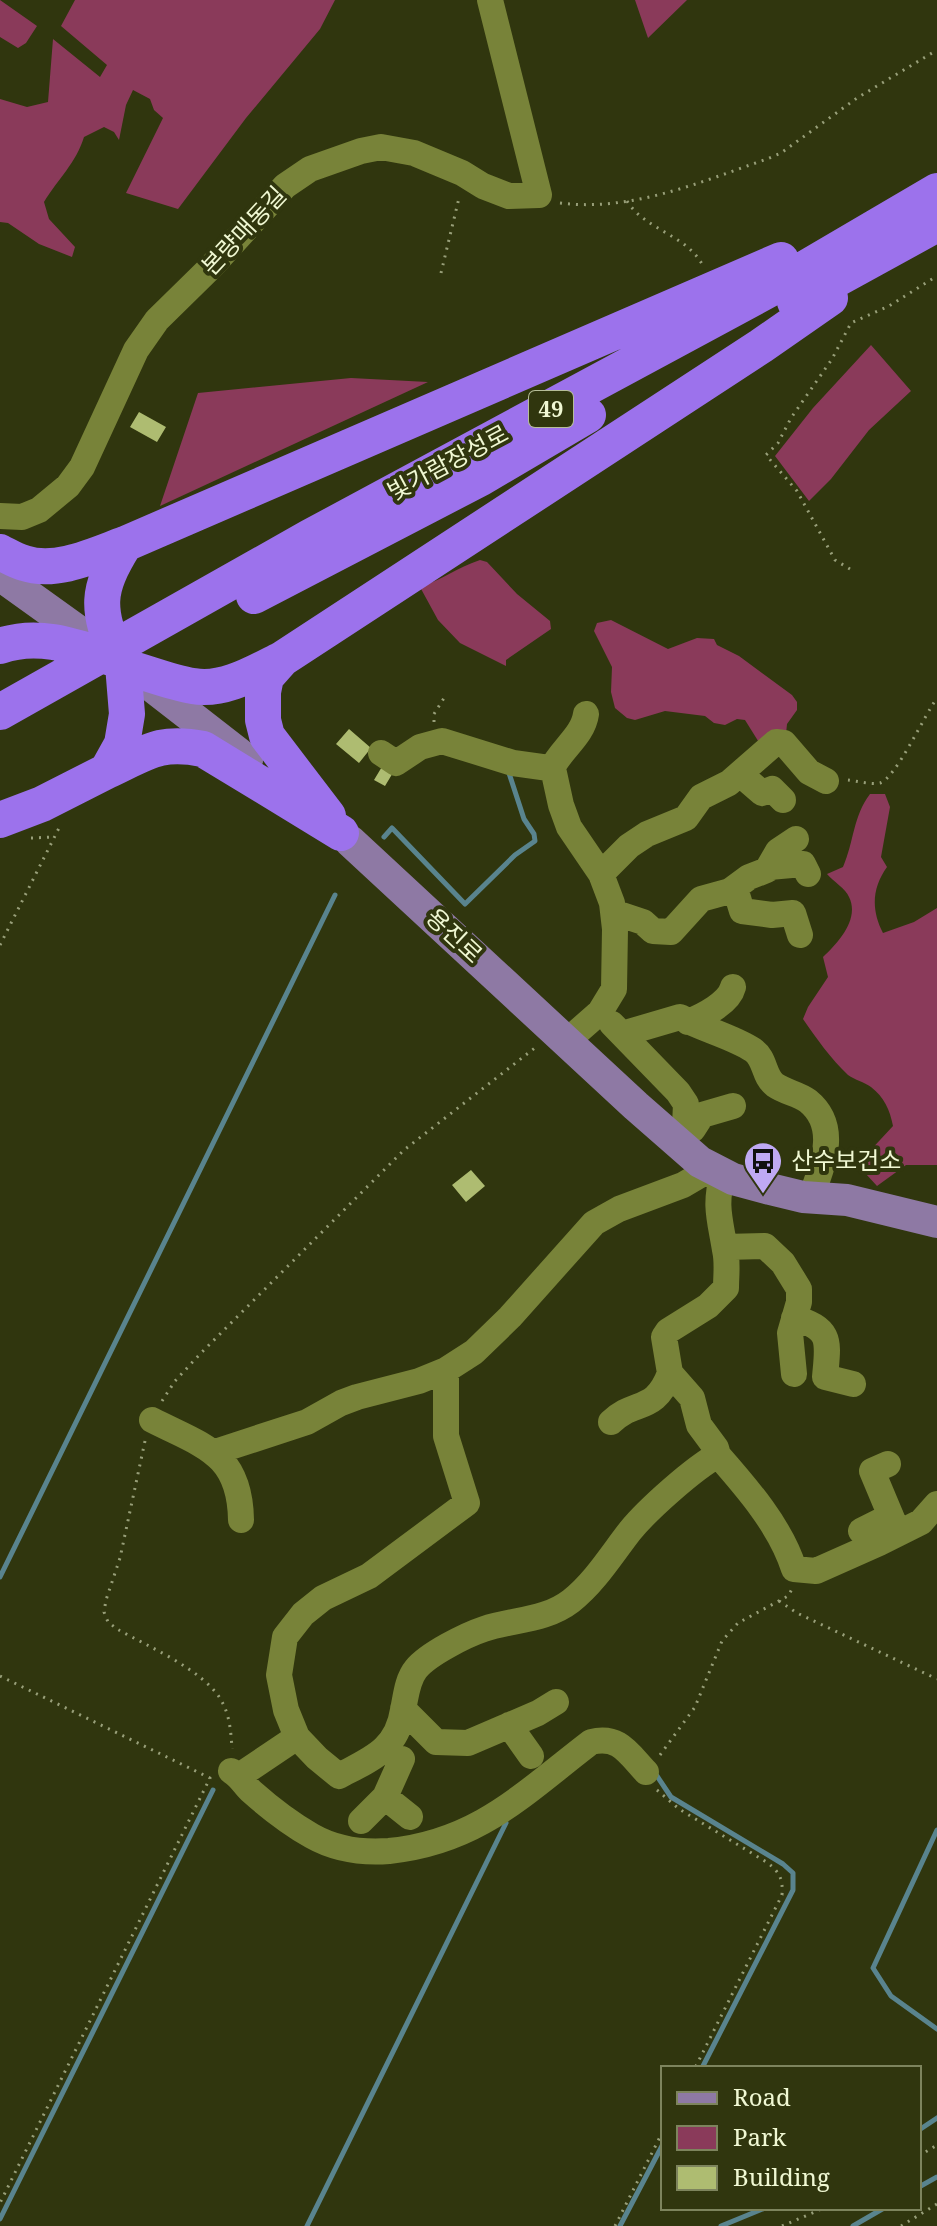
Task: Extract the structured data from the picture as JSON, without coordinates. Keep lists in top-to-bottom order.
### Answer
{
  "streets": {
    "highway": ["49", "빛가람장성로"],
    "main road": ["용진로"],
    "street": ["본량매동길"]
  },
  "places": {
    "bus stop": ["산수보건소"]
  },
  "legend": ["Road", "Park", "Building"]
}
